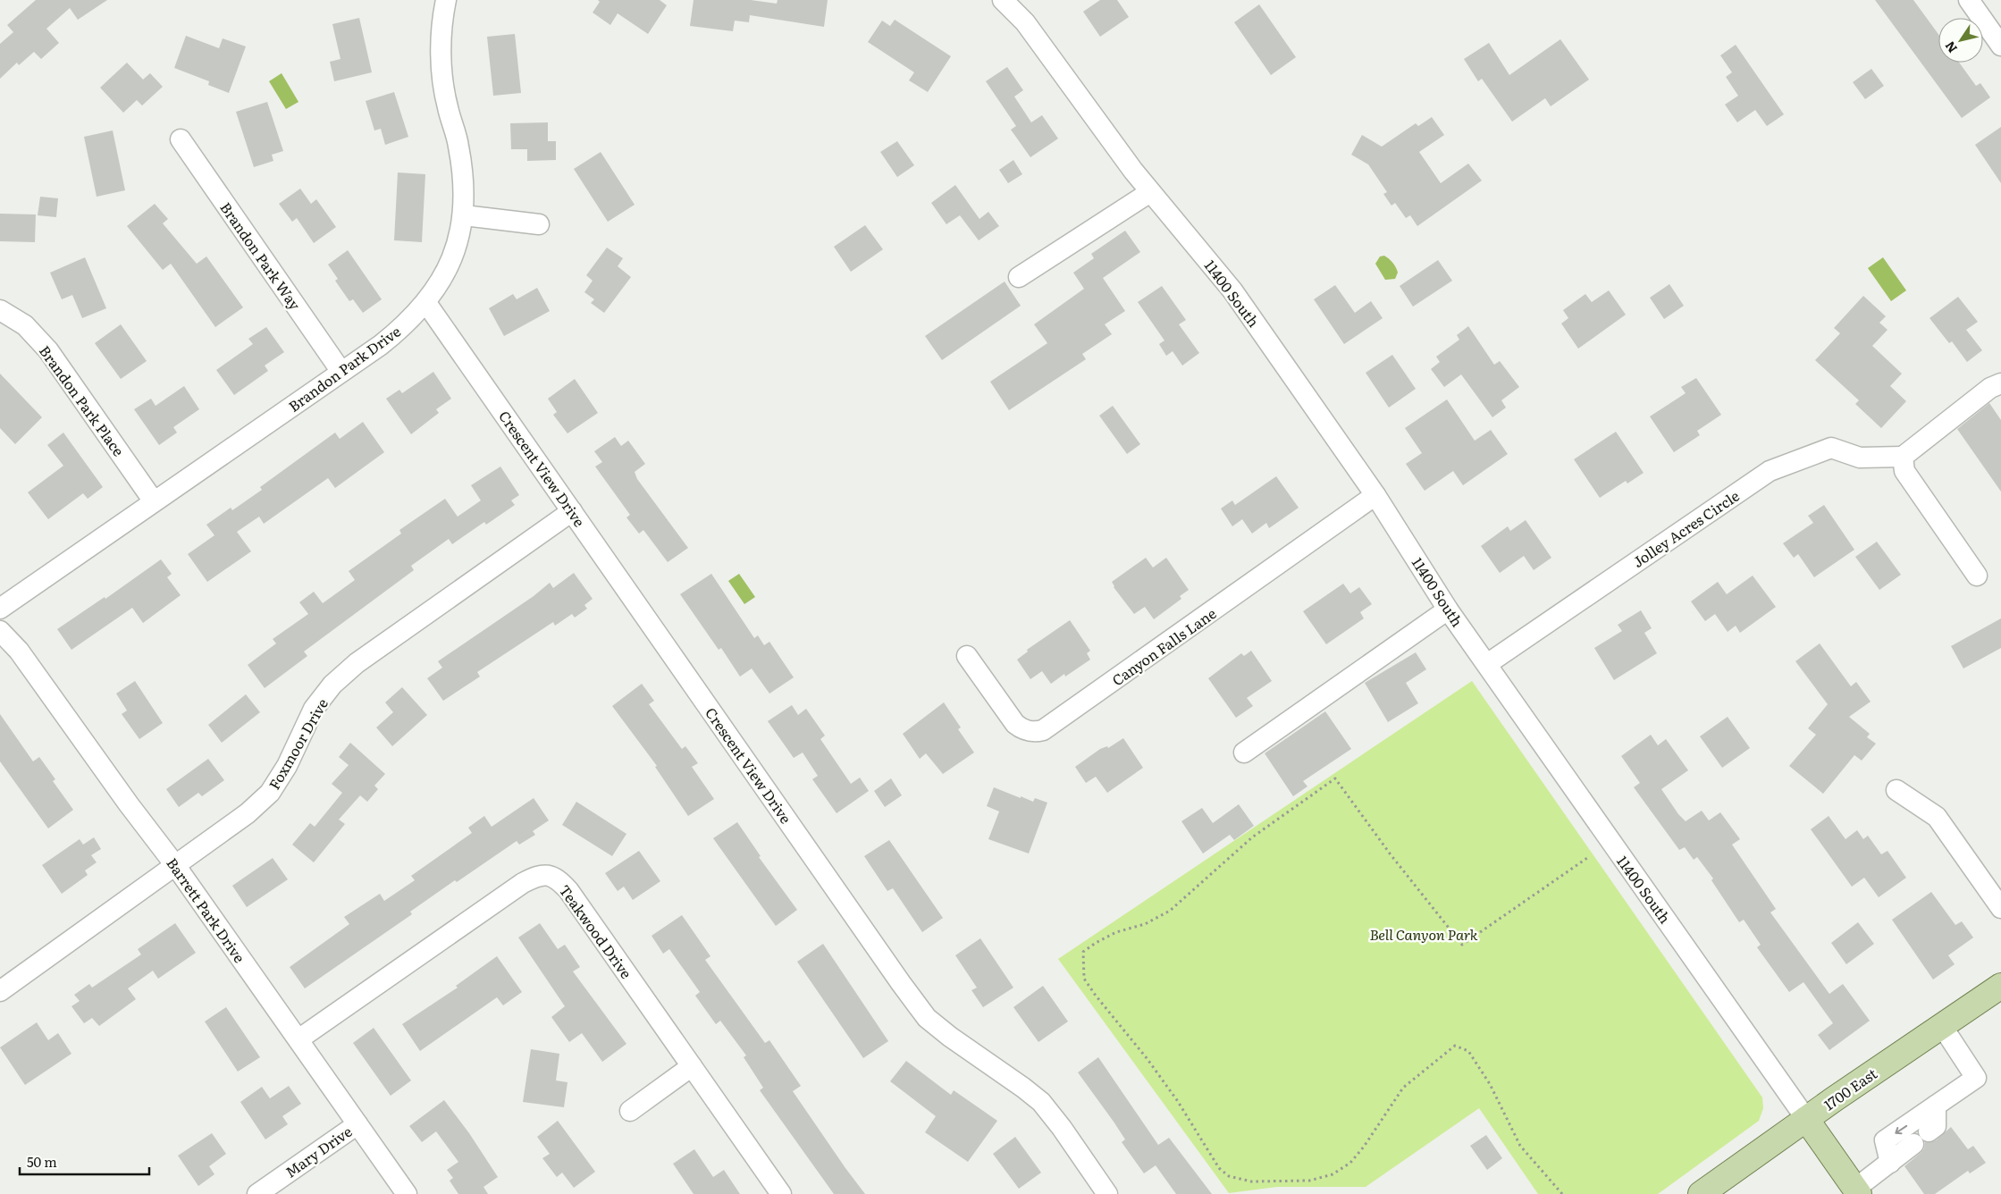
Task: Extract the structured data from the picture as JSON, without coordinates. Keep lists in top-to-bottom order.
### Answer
{
  "streets": {
    "main road": ["11400 South", "1700 East"],
    "street": [
      "Brandon Park Way",
      "Brandon Park Drive",
      "Brandon Park Place",
      "Crescent View Drive",
      "Jolley Acres Circle",
      "Canyon Falls Lane",
      "Foxmoor Drive",
      "Barrett Park Drive",
      "Teakwood Drive",
      "Mary Drive"
    ]
  },
  "crossings": [
    ["Brandon Park Way", "Brandon Park Drive"],
    ["11400 South", "Jolley Acres Circle"],
    ["11400 South", "Canyon Falls Lane"],
    ["11400 South", "1700 East"],
    ["Brandon Park Drive", "Brandon Park Place"],
    ["Brandon Park Drive", "Crescent View Drive"],
    ["Crescent View Drive", "Foxmoor Drive"],
    ["Foxmoor Drive", "Barrett Park Drive"],
    ["Barrett Park Drive", "Teakwood Drive"],
    ["Barrett Park Drive", "Mary Drive"]
  ],
  "parks": ["Bell Canyon Park"],
  "scale_bar": "50 m",
  "north": "bottom left"
}
